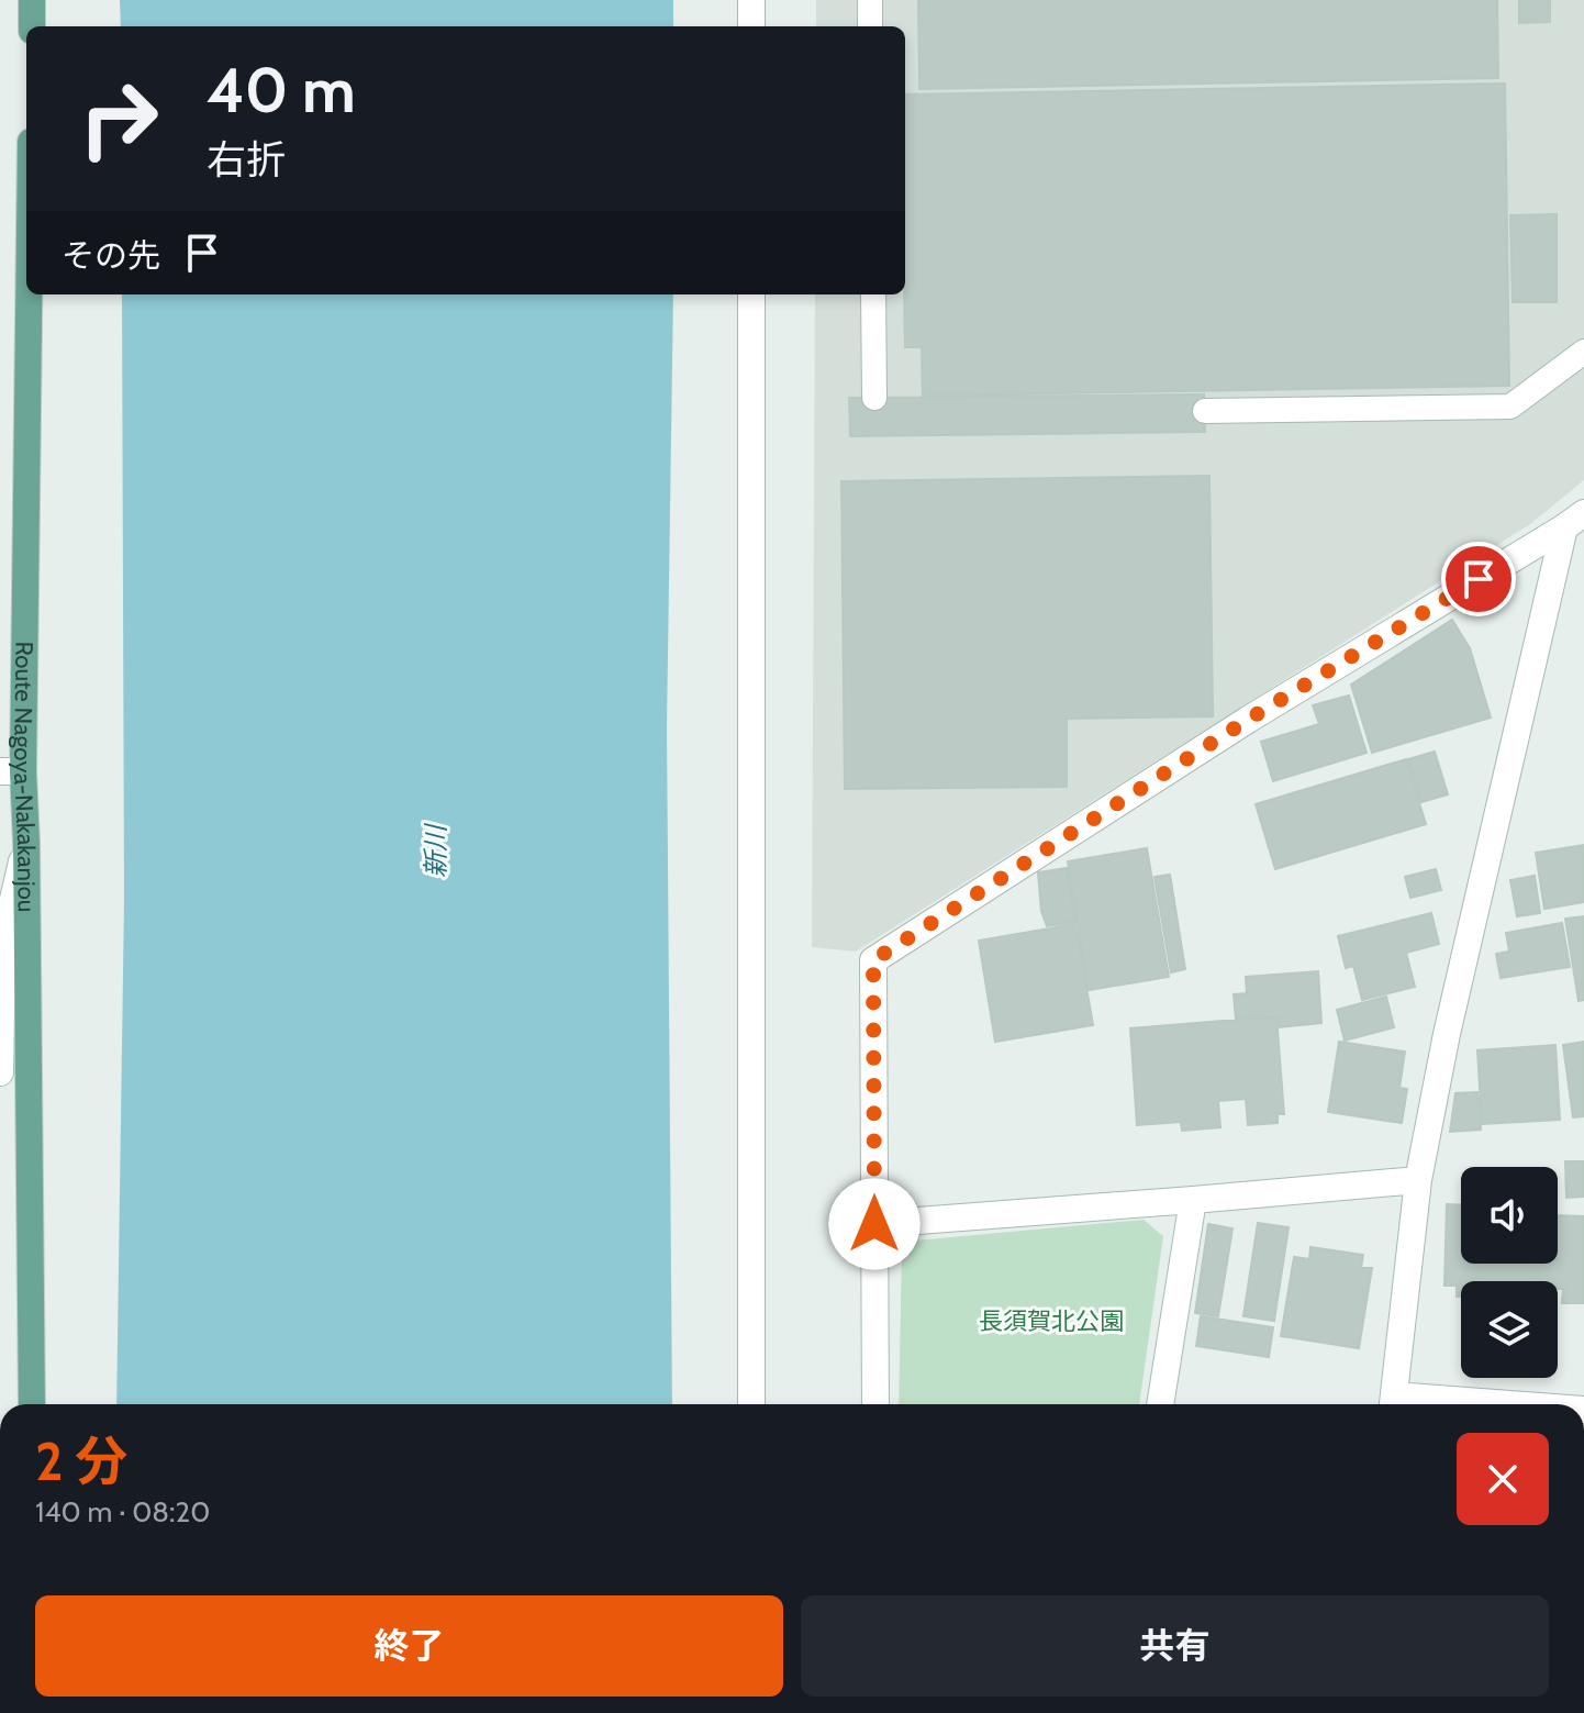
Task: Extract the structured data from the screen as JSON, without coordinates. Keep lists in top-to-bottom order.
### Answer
{
  "streets": {
    "main road": ["Route Nagoya-Nakakanjou"]
  },
  "water": ["新川"],
  "parks": ["長須賀北公園"],
  "page": {
    "turn": ["40 m", "右折"],
    "then": "その先",
    "heading": ["2 分", "140 m · 08:20"],
    "buttons": ["終了", "共有"]
  }
}
